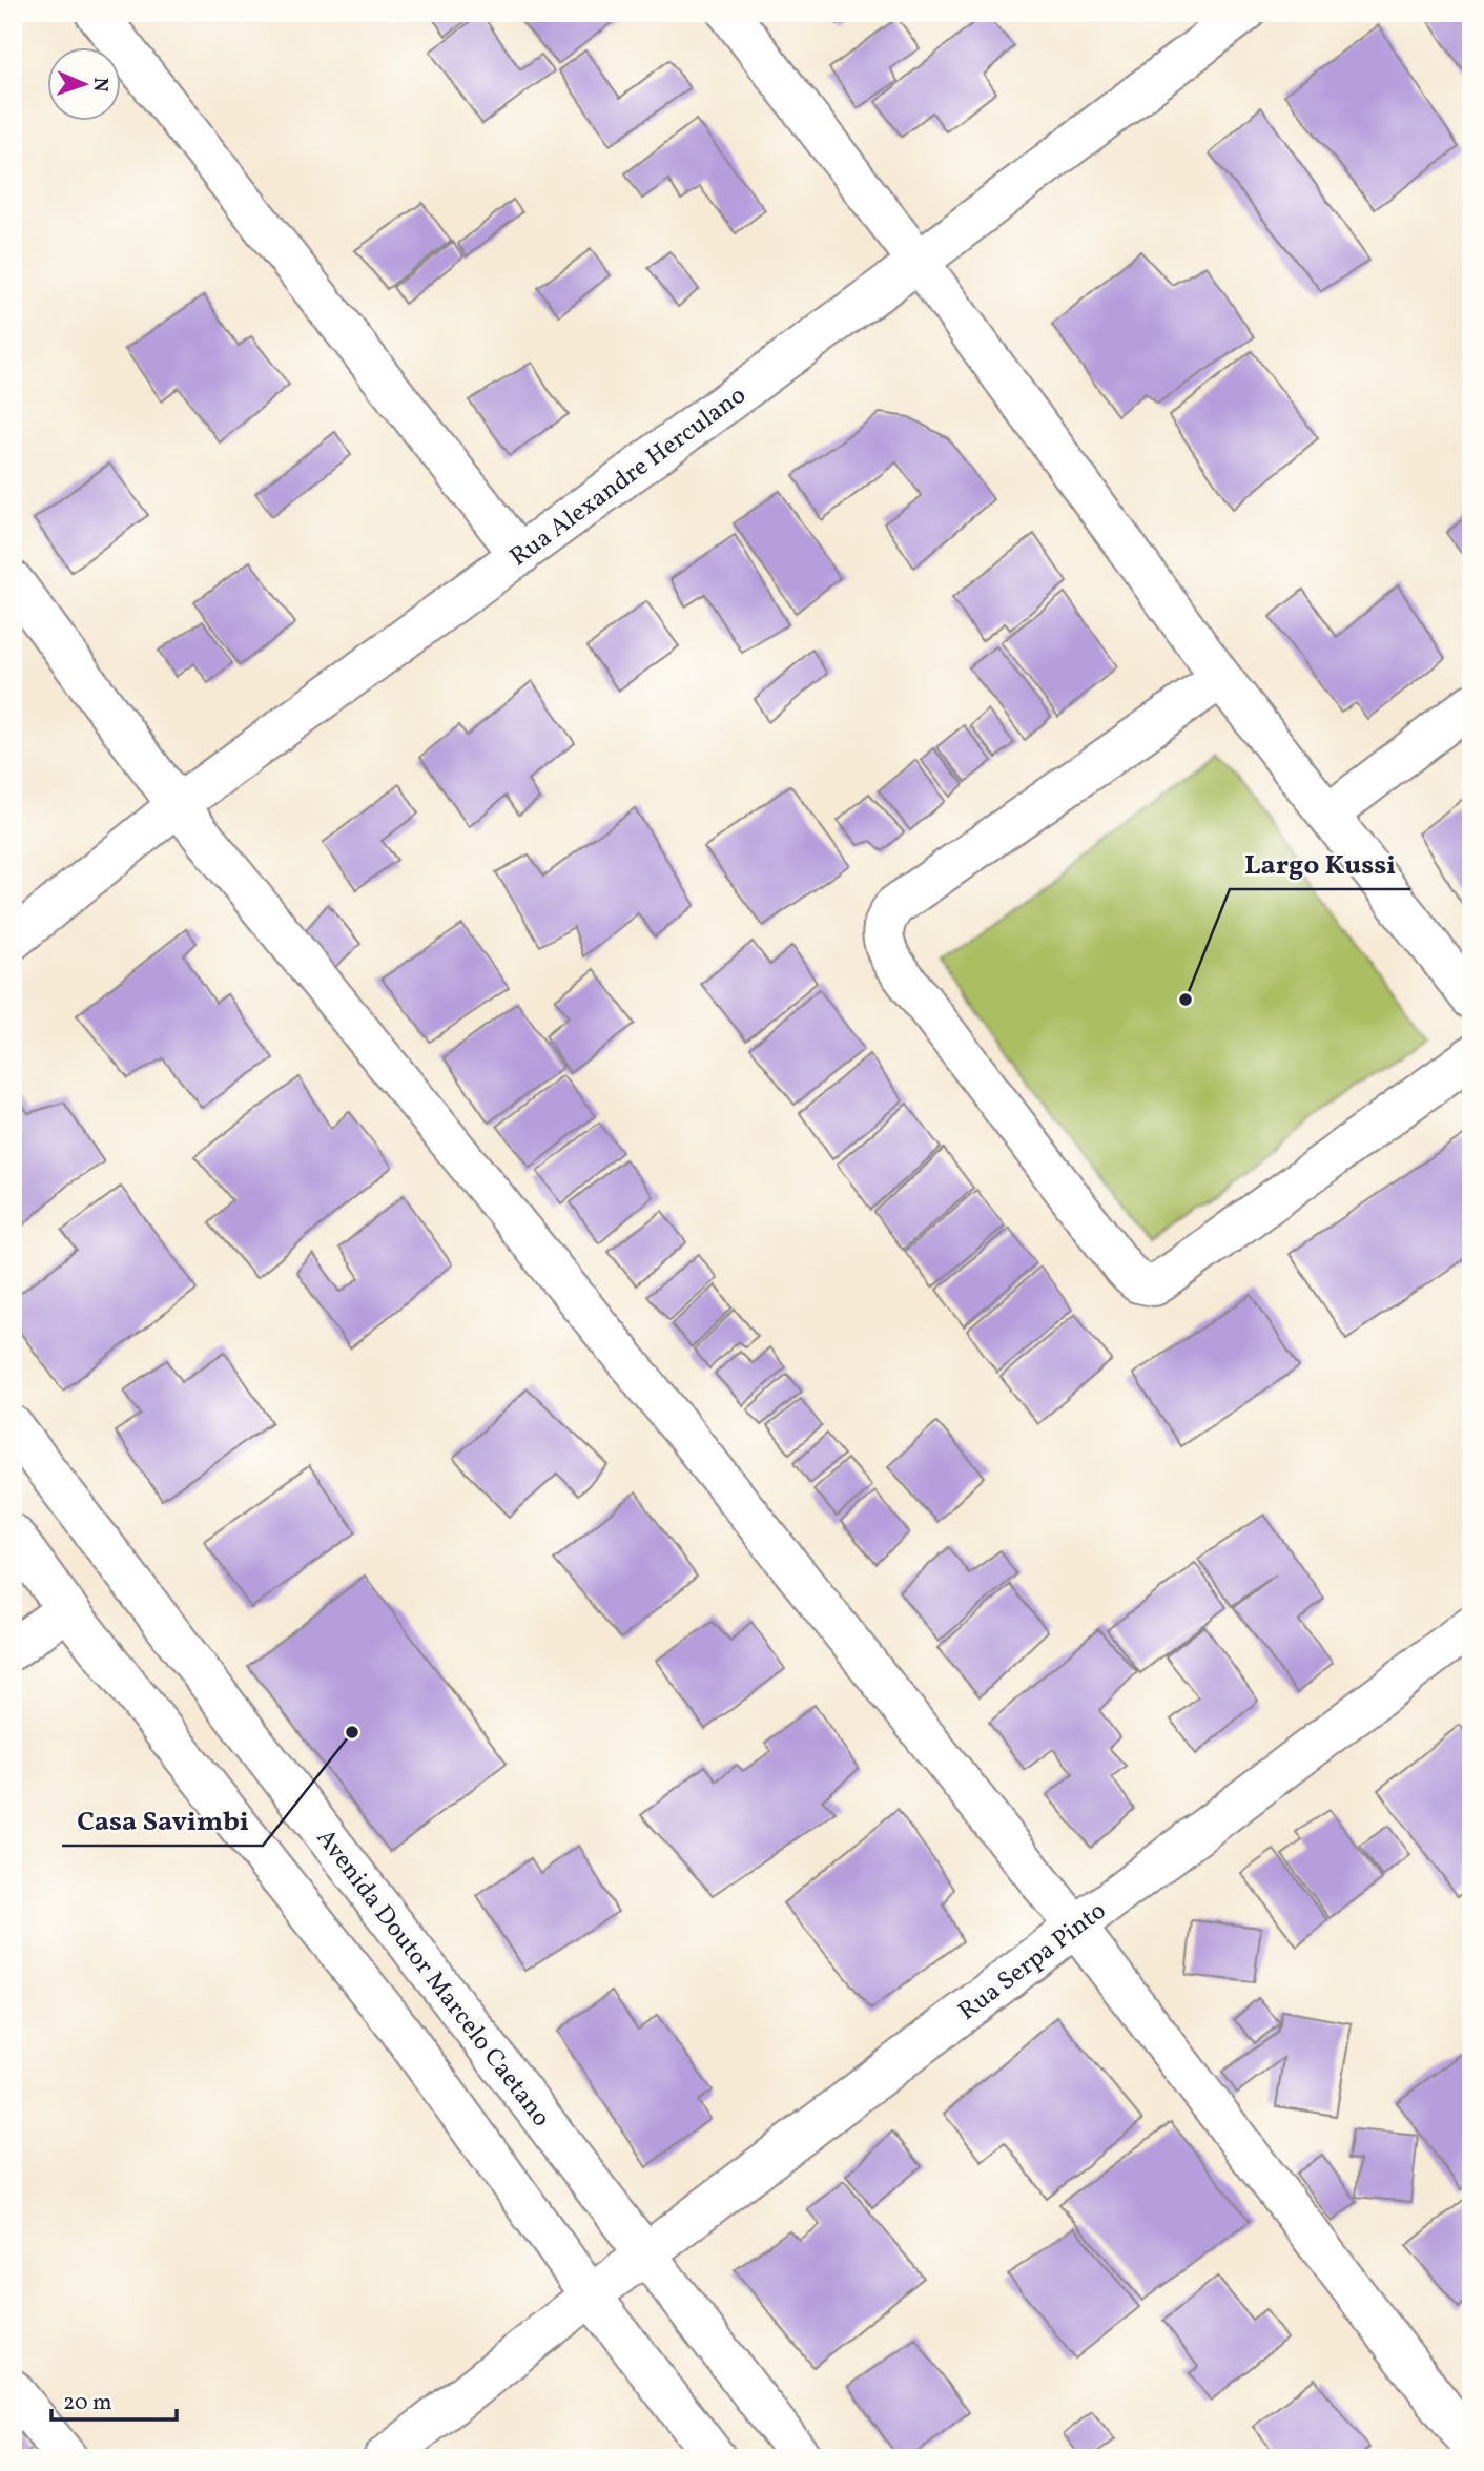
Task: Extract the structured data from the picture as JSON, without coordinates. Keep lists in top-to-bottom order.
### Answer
{
  "streets": {
    "street": ["Rua Alexandre Herculano", "Rua Serpa Pinto", "Avenida Doutor Marcelo Caetano"]
  },
  "crossings": [
    ["Rua Serpa Pinto", "Avenida Doutor Marcelo Caetano"]
  ],
  "places": ["Largo Kussi", "Casa Savimbi"],
  "scale_bar": "20 m",
  "north": "right"
}
